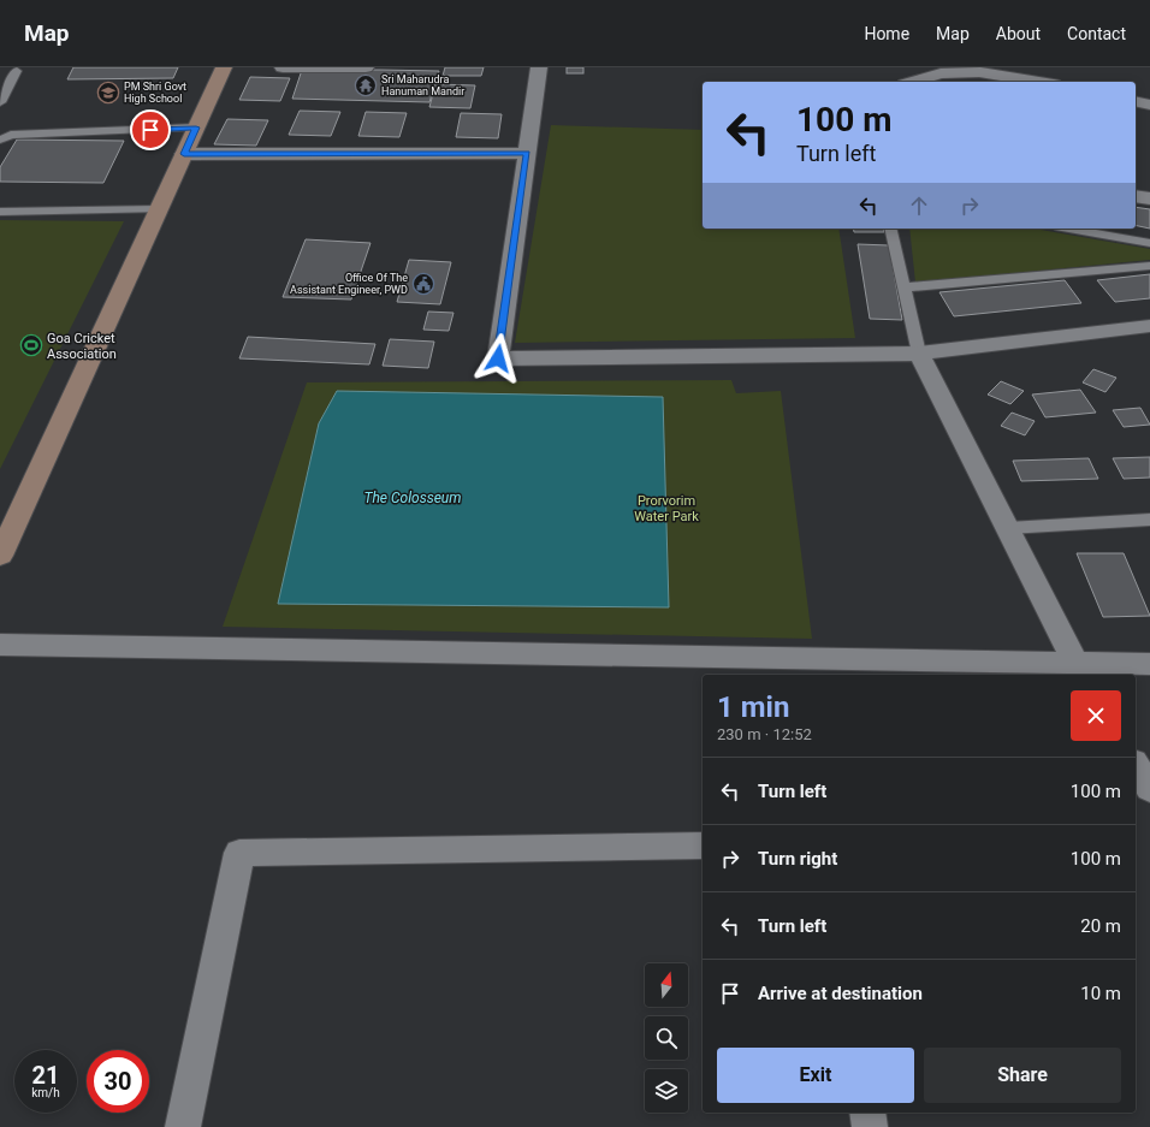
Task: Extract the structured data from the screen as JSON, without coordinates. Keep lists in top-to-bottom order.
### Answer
{
  "water": ["The Colosseum"],
  "parks": ["Prorvorim Water Park"],
  "places": {
    "temple": ["Sri Maharudra Hanuman Mandir"],
    "school or university": ["PM Shri Govt High School"],
    "public building": ["Office Of The Assistant Engineer, PWD"],
    "sports": ["Goa Cricket Association"]
  },
  "north": "top",
  "page": {
    "header": "Map",
    "nav": [
      "Home",
      "Map",
      "About",
      "Contact"
    ],
    "turn": ["100 m", "Turn left"],
    "heading": ["1 min", "230 m · 12:52"],
    "list": [
      {
        "name": "Turn left",
        "value": "100 m"
      },
      {
        "name": "Turn right",
        "value": "100 m"
      },
      {
        "name": "Turn left",
        "value": "20 m"
      },
      {
        "name": "Arrive at destination",
        "value": "10 m"
      }
    ],
    "buttons": ["Exit", "Share"],
    "speed": "21 km/h",
    "limit": "30"
  }
}
